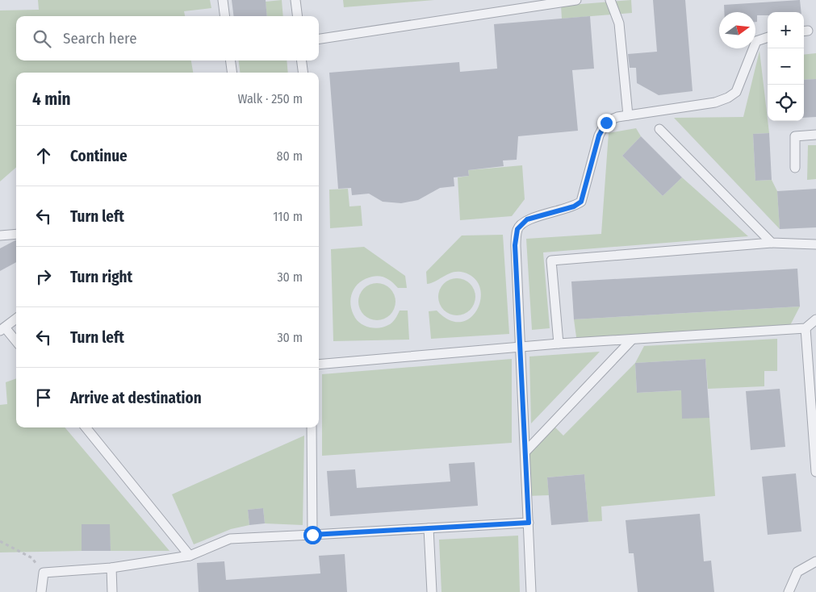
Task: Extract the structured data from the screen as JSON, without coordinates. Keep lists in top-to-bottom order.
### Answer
{
  "north": "right",
  "page": {
    "map_buttons": ["+", "−"],
    "search": "Search here",
    "heading": ["4 min", "Walk · 250 m"],
    "list": [
      ["Continue", "80 m"],
      ["Turn left", "110 m"],
      ["Turn right", "30 m"],
      ["Turn left", "30 m"],
      "Arrive at destination"
    ]
  }
}
